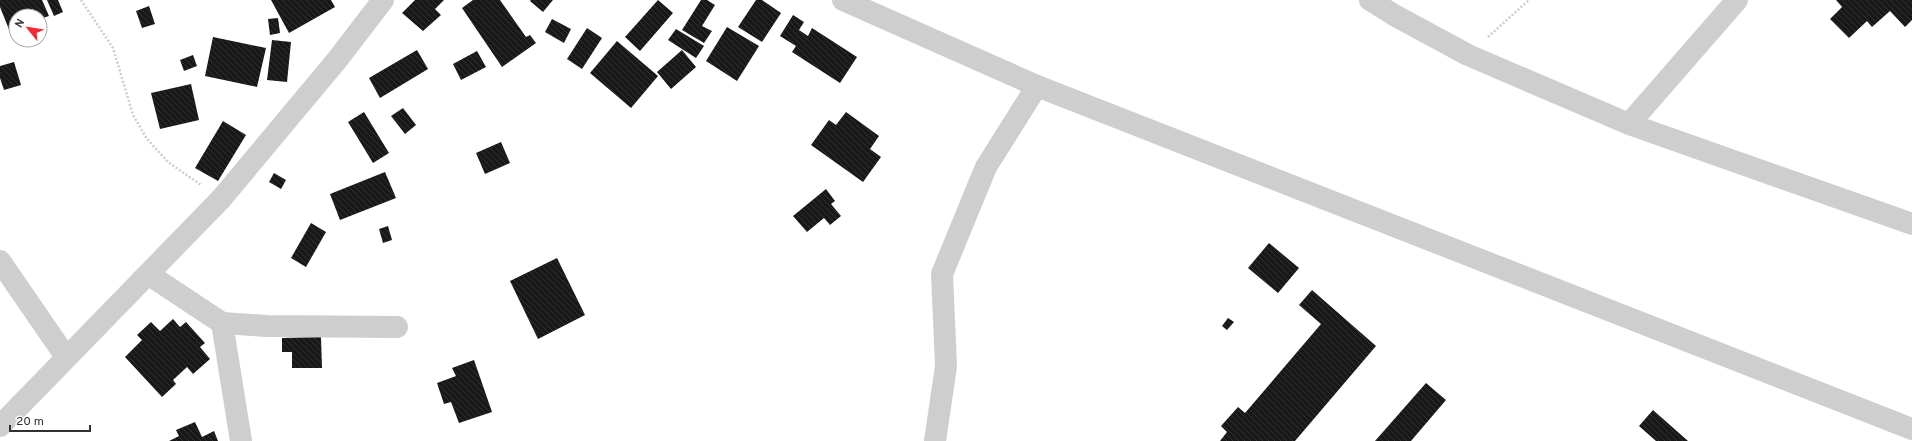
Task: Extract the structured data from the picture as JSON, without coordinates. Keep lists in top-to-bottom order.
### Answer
{
  "scale_bar": "20 m",
  "north": "top left"
}
